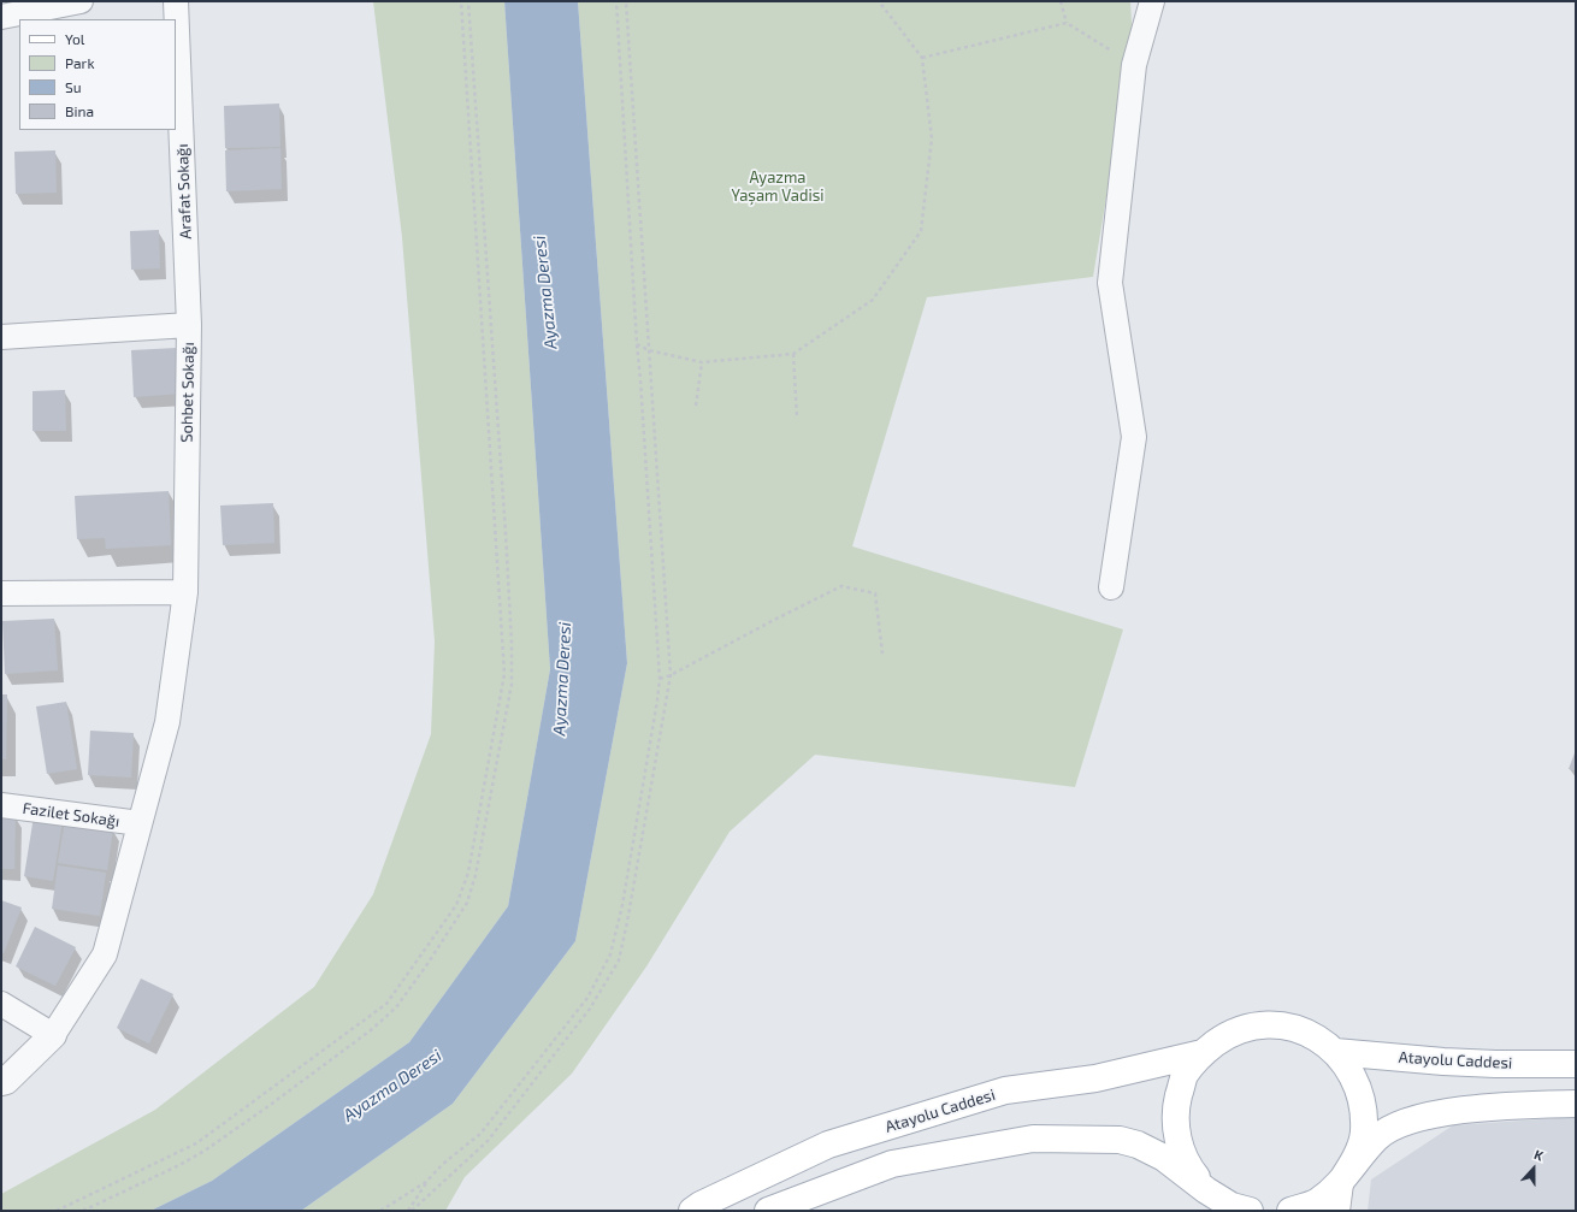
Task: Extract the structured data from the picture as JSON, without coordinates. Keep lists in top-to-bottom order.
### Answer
{
  "streets": {
    "main road": ["Atayolu Caddesi"],
    "street": ["Arafat Sokağı", "Sohbet Sokağı", "Fazilet Sokağı"]
  },
  "crossings": [
    ["Arafat Sokağı", "Sohbet Sokağı"],
    ["Sohbet Sokağı", "Fazilet Sokağı"]
  ],
  "water": ["Ayazma Deresi"],
  "parks": ["Ayazma Yaşam Vadisi"],
  "legend": [
    "Yol",
    "Park",
    "Su",
    "Bina"
  ],
  "north": "top"
}
